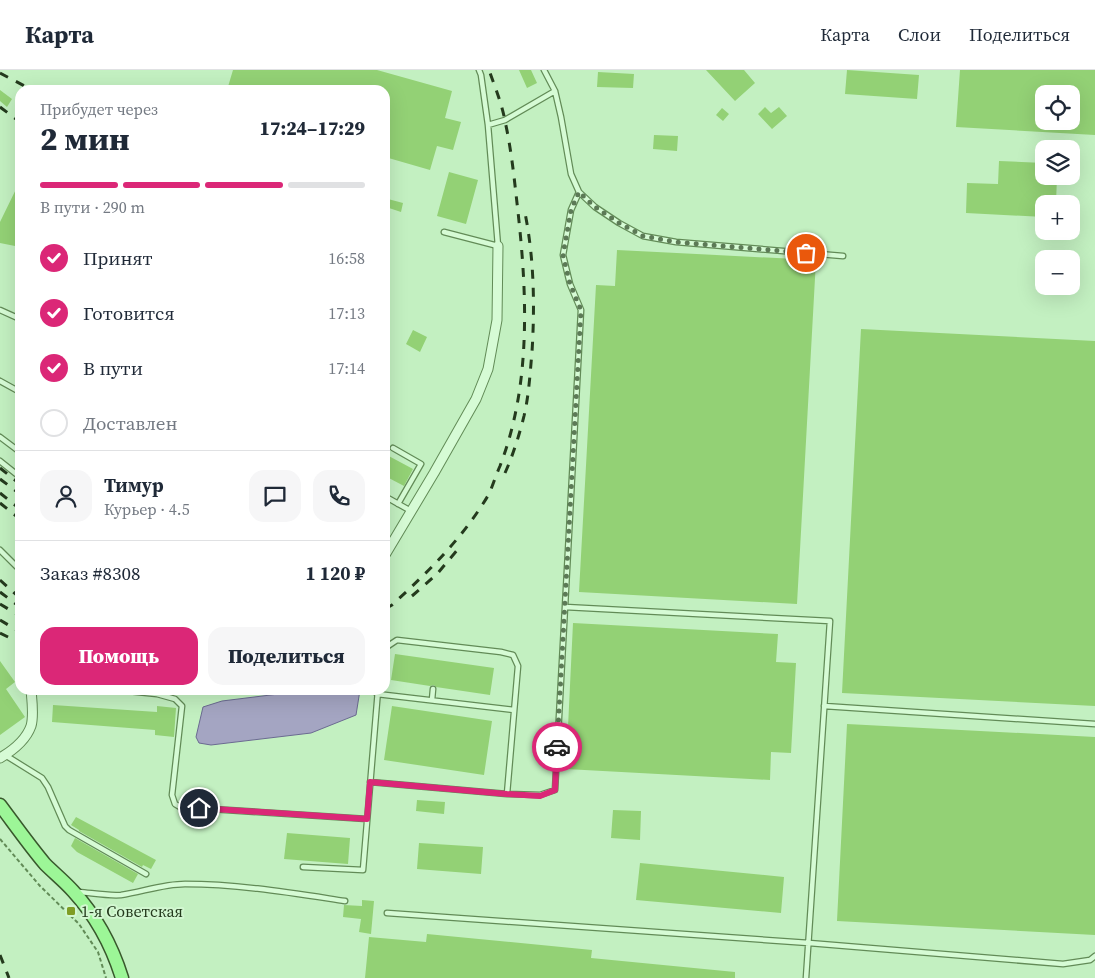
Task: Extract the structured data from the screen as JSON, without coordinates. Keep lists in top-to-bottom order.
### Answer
{
  "places": {
    "transit": ["1-я Советская"]
  },
  "page": {
    "header": "Карта",
    "nav": ["Карта", "Слои", "Поделиться"],
    "map_buttons": ["+", "−"],
    "heading": ["2 мин", "Прибудет через", "17:24–17:29"],
    "panel": [
      "Тимур",
      "Курьер · 4.5",
      "Заказ #8308",
      "1 120 ₽"
    ],
    "bar": "В пути · 290 m",
    "list": [
      ["Принят", "16:58"],
      ["Готовится", "17:13"],
      ["В пути", "17:14"],
      "Доставлен"
    ],
    "buttons": ["Помощь", "Поделиться"]
  }
}
